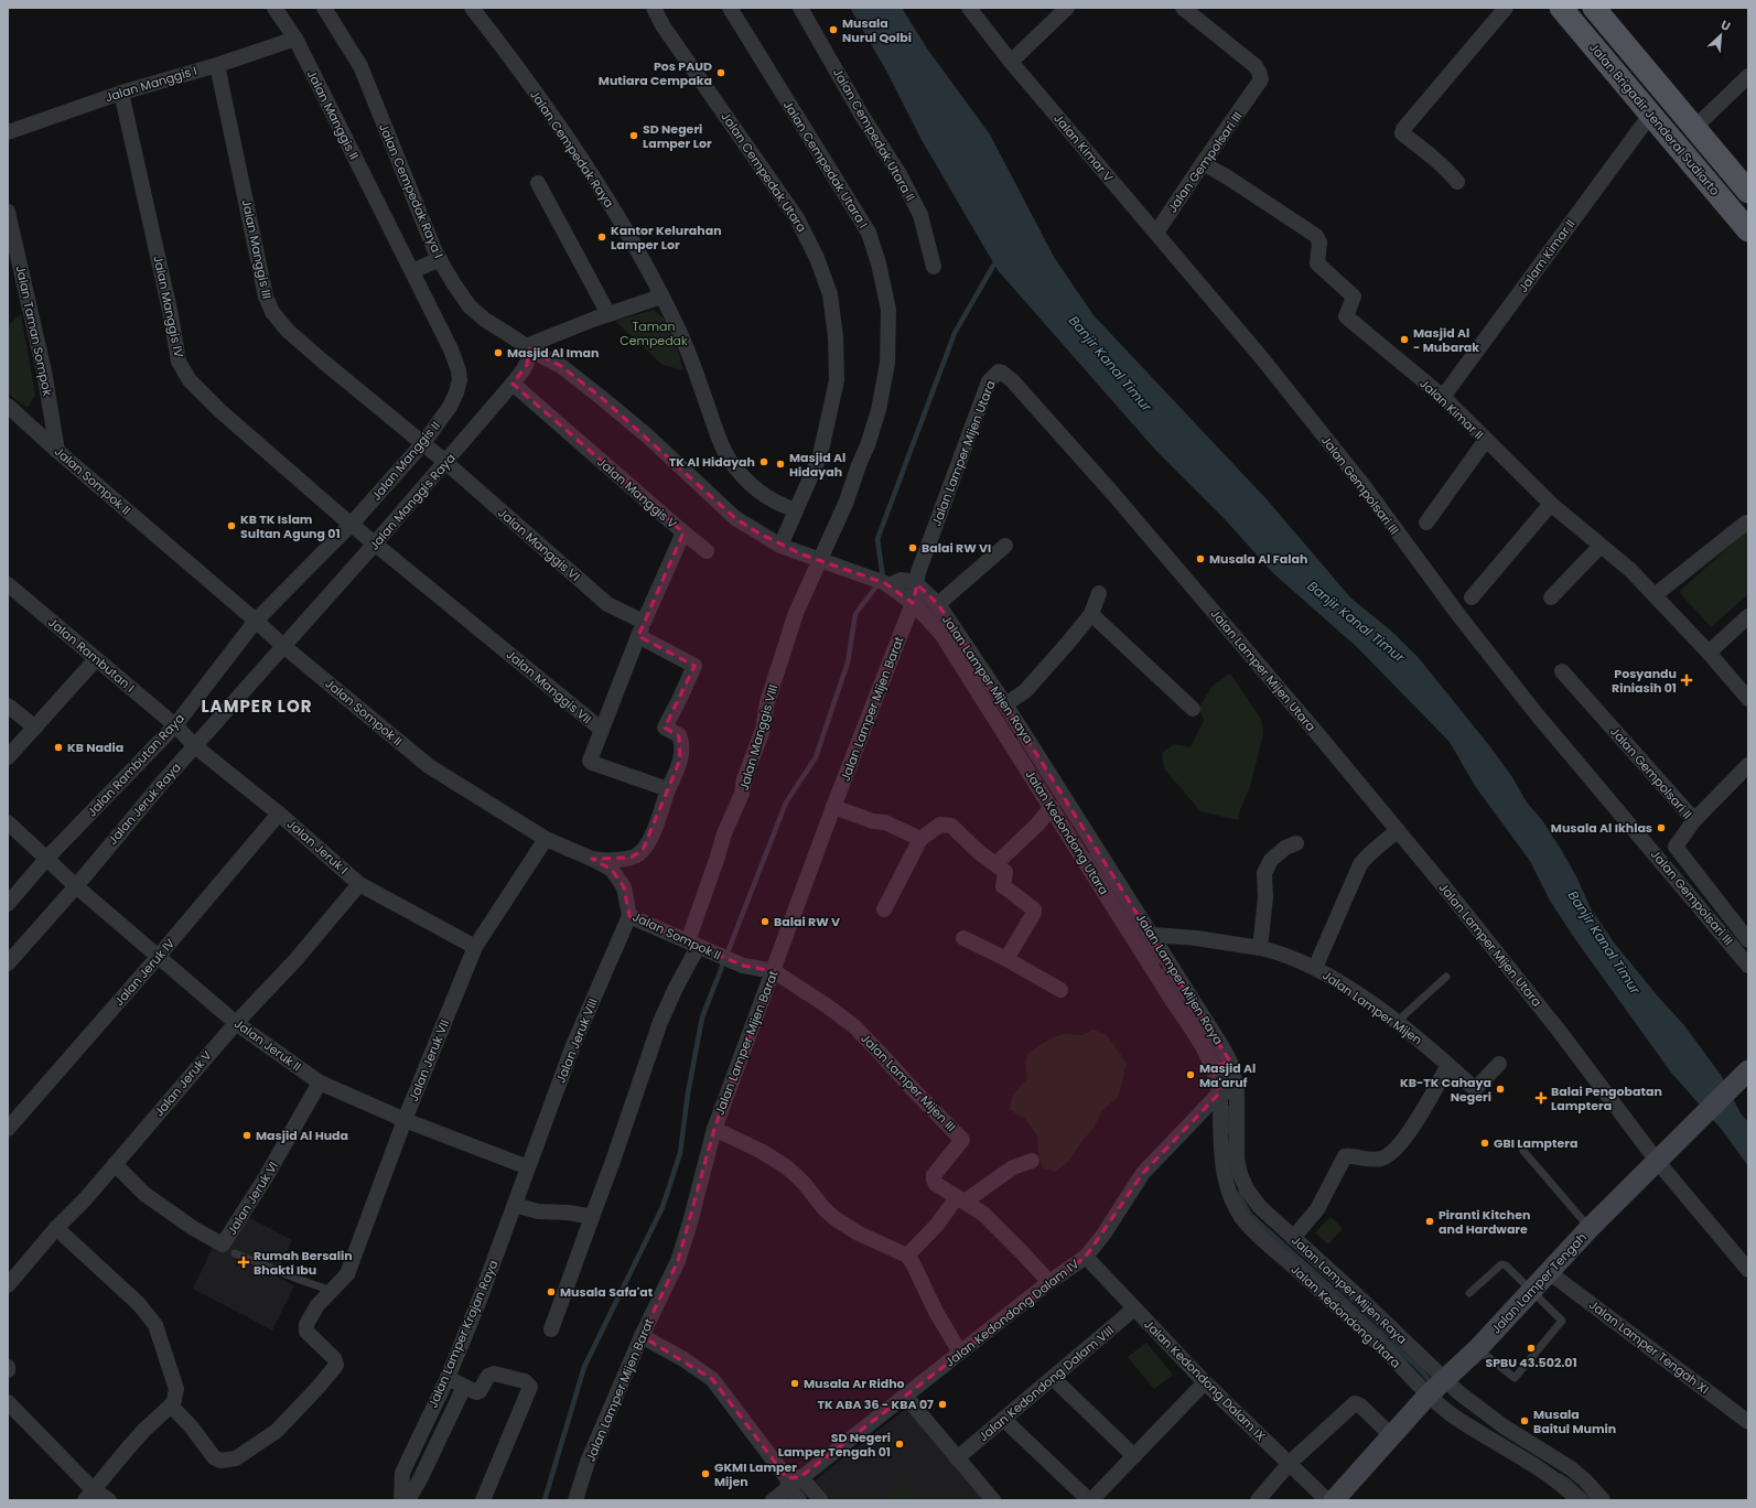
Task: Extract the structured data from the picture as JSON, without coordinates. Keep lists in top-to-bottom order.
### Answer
{
  "streets": {
    "main road": ["Jalan Brigadir Jenderal Sudiarto", "Jalan Lamper Tengah"],
    "street": [
      "Jalan Manggis I",
      "Jalan Manggis II",
      "Jalan Cempedak Utara II",
      "Jalan Kimar V",
      "Jalan Cempedak Raya",
      "Jalan Gempolsari III",
      "Jalan Cempedak Utara I",
      "Jalan Cempedak Utara",
      "Jalan Cempedak Raya I",
      "Jalan Manggis III",
      "Jalam Kimar II",
      "Jalan Manggis IV",
      "Jalan Taman Sompok",
      "Jalan Kimar II",
      "Jalan Lamper Mijen Utara",
      "Jalan Sompok II",
      "Jalan Manggis V",
      "Jalan Manggis Raya",
      "Jalan Manggis VI",
      "Jalan Rambutan I",
      "Jalan Lamper Mijen Raya",
      "Jalan Manggis VII",
      "Jalan Lamper Mijen Barat",
      "Jalan Manggis VIII",
      "Jalan Rambutan Raya",
      "Jalan Gempolsari II",
      "Jalan Jeruk Raya",
      "Jalan Kedondong Utara",
      "Jalan Jeruk I",
      "Jalan Jeruk IV",
      "Jalan Lamper Mijen",
      "Jalan Jeruk VIII",
      "Jalan Jeruk II",
      "Jalan Jeruk VII",
      "Jalan Lamper Mijen III",
      "Jalan Jeruk V",
      "Jalan Jeruk VI",
      "Jalan Kedondong Dalam IV",
      "Jalan Lamper Krajan Raya",
      "Jalan Lamper Tengah XI",
      "Jalan Kedondong Dalam IX",
      "Jalan Kedondong Dalam VIII"
    ]
  },
  "crossings": [
    ["Jalan Manggis I", "Jalan Manggis II"],
    ["Jalan Manggis I", "Jalan Manggis III"],
    ["Jalan Manggis I", "Jalan Manggis IV"],
    ["Jalan Manggis II", "Jalan Manggis III"],
    ["Jalan Manggis II", "Jalan Manggis IV"],
    ["Jalan Manggis II", "Jalan Sompok II"],
    ["Jalan Manggis II", "Jalan Rambutan Raya"],
    ["Jalan Brigadir Jenderal Sudiarto", "Jalam Kimar II"],
    ["Jalan Kimar V", "Jalan Gempolsari III"],
    ["Jalan Cempedak Raya", "Jalan Cempedak Utara"],
    ["Jalan Gempolsari III", "Jalan Kimar II"],
    ["Jalan Cempedak Utara I", "Jalan Manggis VIII"],
    ["Jalan Cempedak Utara", "Jalan Cempedak Raya I"],
    ["Jalan Cempedak Raya I", "Jalan Manggis Raya"],
    ["Jalan Manggis III", "Jalan Manggis Raya"],
    ["Jalan Manggis III", "Jalan Manggis VI"],
    ["Jalam Kimar II", "Jalan Kimar II"],
    ["Jalan Manggis IV", "Jalan Manggis Raya"],
    ["Jalan Manggis IV", "Jalan Manggis VII"],
    ["Jalan Taman Sompok", "Jalan Sompok II"],
    ["Jalan Lamper Mijen Utara", "Jalan Lamper Mijen Raya"],
    ["Jalan Lamper Mijen Utara", "Jalan Lamper Mijen Barat"],
    ["Jalan Lamper Mijen Utara", "Jalan Lamper Tengah"],
    ["Jalan Sompok II", "Jalan Manggis Raya"],
    ["Jalan Sompok II", "Jalan Manggis VIII"],
    ["Jalan Sompok II", "Jalan Rambutan Raya"],
    ["Jalan Sompok II", "Jalan Jeruk Raya"],
    ["Jalan Sompok II", "Jalan Jeruk VIII"],
    ["Jalan Sompok II", "Jalan Jeruk VII"],
    ["Jalan Sompok II", "Jalan Lamper Mijen III"],
    ["Jalan Manggis V", "Jalan Manggis Raya"],
    ["Jalan Manggis V", "Jalan Manggis VI"],
    ["Jalan Manggis V", "Jalan Manggis VII"],
    ["Jalan Manggis Raya", "Jalan Manggis VI"],
    ["Jalan Manggis Raya", "Jalan Manggis VII"],
    ["Jalan Manggis Raya", "Jalan Jeruk Raya"],
    ["Jalan Rambutan I", "Jalan Rambutan Raya"],
    ["Jalan Rambutan I", "Jalan Jeruk I"],
    ["Jalan Lamper Mijen Raya", "Jalan Lamper Mijen Barat"],
    ["Jalan Lamper Mijen Raya", "Jalan Kedondong Utara"],
    ["Jalan Lamper Mijen Raya", "Jalan Lamper Mijen"],
    ["Jalan Lamper Mijen Raya", "Jalan Lamper Tengah"],
    ["Jalan Lamper Mijen Raya", "Jalan Kedondong Dalam IV"],
    ["Jalan Lamper Mijen Barat", "Jalan Kedondong Utara"],
    ["Jalan Lamper Mijen Barat", "Jalan Lamper Mijen III"],
    ["Jalan Rambutan Raya", "Jalan Jeruk I"],
    ["Jalan Rambutan Raya", "Jalan Jeruk II"],
    ["Jalan Jeruk Raya", "Jalan Jeruk I"],
    ["Jalan Jeruk Raya", "Jalan Jeruk II"],
    ["Jalan Kedondong Utara", "Jalan Lamper Tengah"],
    ["Jalan Kedondong Utara", "Jalan Kedondong Dalam IV"],
    ["Jalan Jeruk I", "Jalan Jeruk IV"],
    ["Jalan Jeruk I", "Jalan Jeruk VII"],
    ["Jalan Jeruk I", "Jalan Jeruk V"],
    ["Jalan Jeruk IV", "Jalan Jeruk II"],
    ["Jalan Jeruk VIII", "Jalan Jeruk II"],
    ["Jalan Jeruk VIII", "Jalan Lamper Krajan Raya"],
    ["Jalan Jeruk II", "Jalan Jeruk VII"],
    ["Jalan Jeruk II", "Jalan Jeruk V"],
    ["Jalan Jeruk II", "Jalan Jeruk VI"],
    ["Jalan Jeruk II", "Jalan Lamper Krajan Raya"],
    ["Jalan Lamper Mijen III", "Jalan Kedondong Dalam IV"],
    ["Jalan Lamper Tengah", "Jalan Lamper Tengah XI"],
    ["Jalan Kedondong Dalam IV", "Jalan Kedondong Dalam IX"],
    ["Jalan Kedondong Dalam IX", "Jalan Kedondong Dalam VIII"]
  ],
  "districts": ["LAMPER LOR"],
  "water": ["Banjir Kanal Timur"],
  "parks": ["Taman Cempedak"],
  "places": {
    "other": [
      "Musala Nurul Qolbi",
      "Pos PAUD Mutiara Cempaka",
      "SD Negeri Lamper Lor",
      "Kantor Kelurahan Lamper Lor",
      "Masjid Al - Mubarak",
      "Masjid Al Iman",
      "TK Al Hidayah",
      "Masjid Al Hidayah",
      "KB TK Islam Sultan Agung 01",
      "Balai RW VI",
      "Musala Al Falah",
      "KB Nadia",
      "Musala Al Ikhlas",
      "Balai RW V",
      "Masjid Al Ma'aruf",
      "KB-TK Cahaya Negeri",
      "Masjid Al Huda",
      "GBI Lamptera",
      "Piranti Kitchen and Hardware",
      "Musala Safa'at",
      "SPBU 43.502.01",
      "Musala Ar Ridho",
      "TK ABA 36 - KBA 07",
      "Musala Baitul Mumin",
      "SD Negeri Lamper Tengah 01",
      "GKMI Lamper Mijen"
    ],
    "health": ["Posyandu Riniasih 01", "Balai Pengobatan Lamptera", "Rumah Bersalin Bhakti Ibu"]
  },
  "north": "top right"
}
